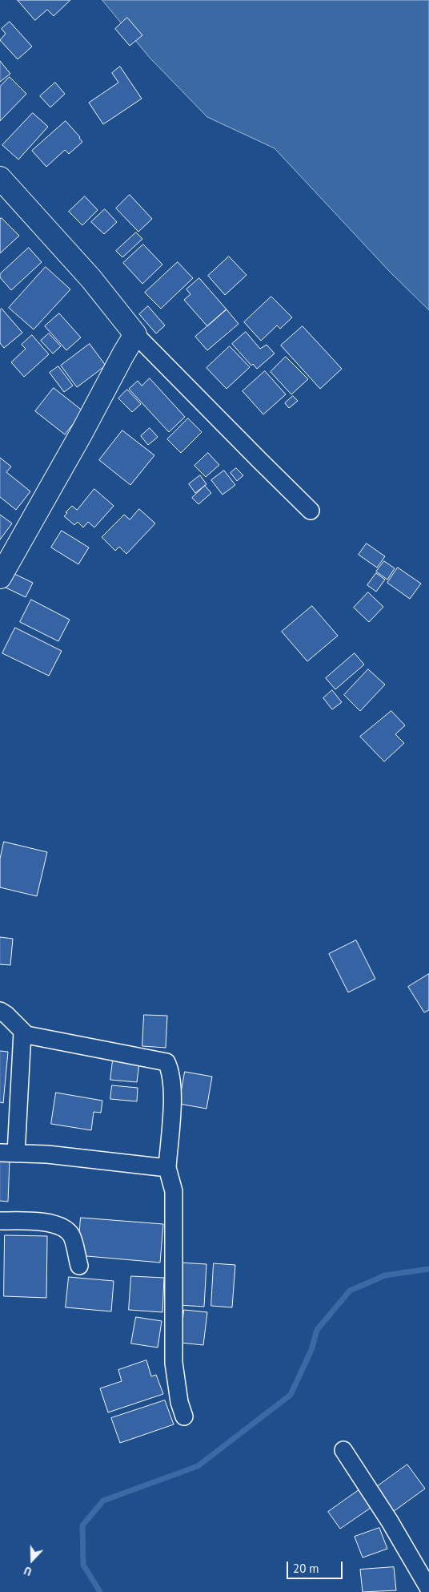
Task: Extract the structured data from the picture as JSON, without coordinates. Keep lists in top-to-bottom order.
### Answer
{
  "scale_bar": "20 m",
  "north": "bottom"
}
